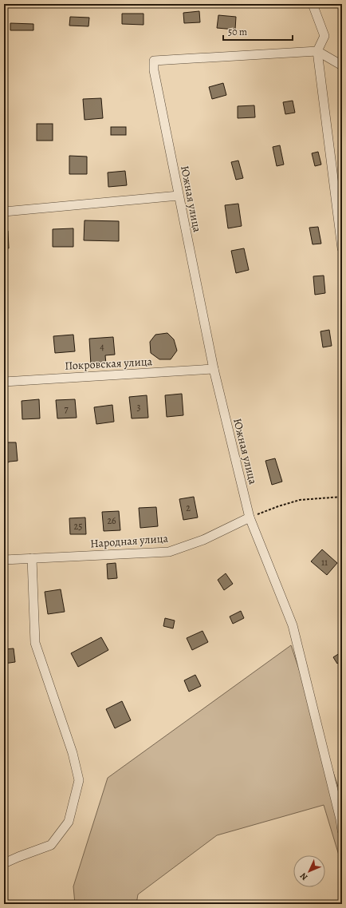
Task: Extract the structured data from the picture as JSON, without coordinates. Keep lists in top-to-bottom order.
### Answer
{
  "streets": {
    "street": ["Южная улица", "Покровская улица", "Народная улица"]
  },
  "crossings": [
    ["Южная улица", "Покровская улица"],
    ["Южная улица", "Народная улица"]
  ],
  "house_numbers": [
    "4",
    "3",
    "7",
    "2",
    "26",
    "25",
    "11"
  ],
  "scale_bar": "50 m",
  "north": "bottom left"
}
